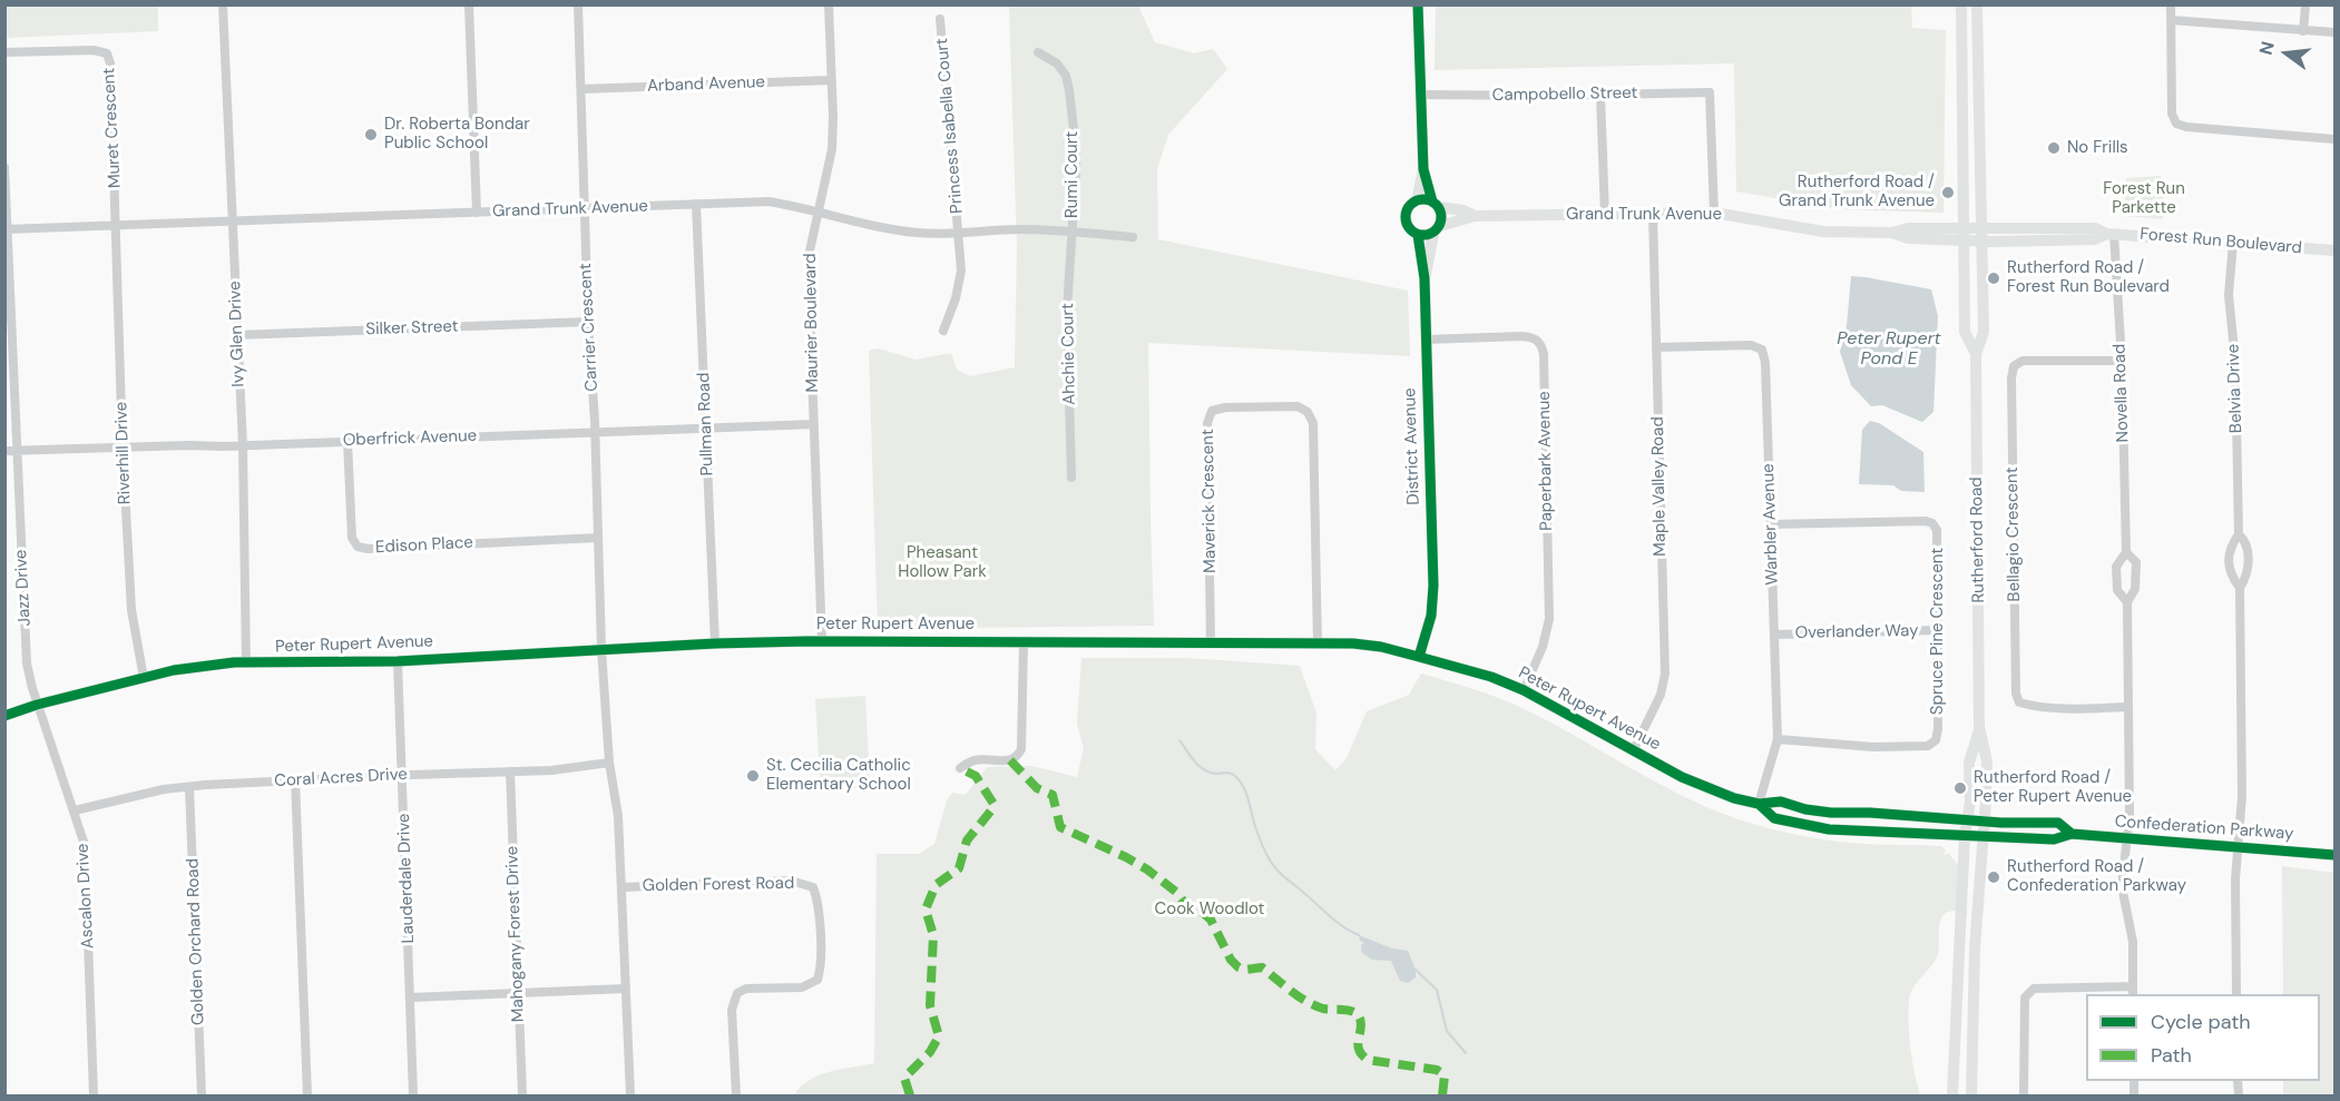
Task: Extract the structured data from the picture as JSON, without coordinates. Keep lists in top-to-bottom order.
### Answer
{
  "streets": {
    "street": [
      "Arband Avenue",
      "Campobello Street",
      "Princess Isabella Court",
      "Muret Crescent",
      "Rumi Court",
      "Grand Trunk Avenue",
      "Forest Run Boulevard",
      "Maurier Boulevard",
      "Carrier Crescent",
      "Silker Street",
      "Ivy Glen Drive",
      "Ahchie Court",
      "Belvia Drive",
      "Novella Road",
      "Pullman Road",
      "Oberfrick Avenue",
      "District Avenue",
      "Riverhill Drive",
      "Paperbark Avenue",
      "Maple Valley Road",
      "Maverick Crescent",
      "Warbler Avenue",
      "Bellagio Crescent",
      "Rutherford Road",
      "Edison Place",
      "Jazz Drive",
      "Peter Rupert Avenue",
      "Spruce Pine Crescent",
      "Overlander Way",
      "Coral Acres Drive",
      "Confederation Parkway",
      "Lauderdale Drive",
      "Golden Forest Road",
      "Ascalon Drive",
      "Mahogany Forest Drive",
      "Golden Orchard Road"
    ]
  },
  "crossings": [
    ["Arband Avenue", "Maurier Boulevard"],
    ["Arband Avenue", "Carrier Crescent"],
    ["Campobello Street", "Grand Trunk Avenue"],
    ["Princess Isabella Court", "Grand Trunk Avenue"],
    ["Muret Crescent", "Grand Trunk Avenue"],
    ["Muret Crescent", "Riverhill Drive"],
    ["Rumi Court", "Grand Trunk Avenue"],
    ["Rumi Court", "Ahchie Court"],
    ["Grand Trunk Avenue", "Forest Run Boulevard"],
    ["Grand Trunk Avenue", "Maurier Boulevard"],
    ["Grand Trunk Avenue", "Carrier Crescent"],
    ["Grand Trunk Avenue", "Ivy Glen Drive"],
    ["Grand Trunk Avenue", "Ahchie Court"],
    ["Grand Trunk Avenue", "Pullman Road"],
    ["Grand Trunk Avenue", "District Avenue"],
    ["Grand Trunk Avenue", "Riverhill Drive"],
    ["Grand Trunk Avenue", "Maple Valley Road"],
    ["Grand Trunk Avenue", "Rutherford Road"],
    ["Grand Trunk Avenue", "Jazz Drive"],
    ["Forest Run Boulevard", "Belvia Drive"],
    ["Forest Run Boulevard", "Novella Road"],
    ["Forest Run Boulevard", "Rutherford Road"],
    ["Maurier Boulevard", "Oberfrick Avenue"],
    ["Maurier Boulevard", "Peter Rupert Avenue"],
    ["Carrier Crescent", "Silker Street"],
    ["Carrier Crescent", "Oberfrick Avenue"],
    ["Carrier Crescent", "Edison Place"],
    ["Carrier Crescent", "Peter Rupert Avenue"],
    ["Carrier Crescent", "Golden Forest Road"],
    ["Silker Street", "Ivy Glen Drive"],
    ["Ivy Glen Drive", "Oberfrick Avenue"],
    ["Ivy Glen Drive", "Peter Rupert Avenue"],
    ["Belvia Drive", "Confederation Parkway"],
    ["Novella Road", "Bellagio Crescent"],
    ["Novella Road", "Confederation Parkway"],
    ["Pullman Road", "Oberfrick Avenue"],
    ["Pullman Road", "Peter Rupert Avenue"],
    ["Oberfrick Avenue", "Riverhill Drive"],
    ["Oberfrick Avenue", "Edison Place"],
    ["Oberfrick Avenue", "Jazz Drive"],
    ["District Avenue", "Paperbark Avenue"],
    ["District Avenue", "Peter Rupert Avenue"],
    ["Riverhill Drive", "Peter Rupert Avenue"],
    ["Paperbark Avenue", "Peter Rupert Avenue"],
    ["Maple Valley Road", "Warbler Avenue"],
    ["Maple Valley Road", "Peter Rupert Avenue"],
    ["Maverick Crescent", "Peter Rupert Avenue"],
    ["Warbler Avenue", "Peter Rupert Avenue"],
    ["Warbler Avenue", "Spruce Pine Crescent"],
    ["Warbler Avenue", "Overlander Way"],
    ["Rutherford Road", "Peter Rupert Avenue"],
    ["Rutherford Road", "Confederation Parkway"],
    ["Jazz Drive", "Peter Rupert Avenue"],
    ["Jazz Drive", "Ascalon Drive"],
    ["Peter Rupert Avenue", "Confederation Parkway"],
    ["Peter Rupert Avenue", "Lauderdale Drive"],
    ["Peter Rupert Avenue", "Golden Forest Road"],
    ["Peter Rupert Avenue", "Ascalon Drive"],
    ["Spruce Pine Crescent", "Overlander Way"],
    ["Coral Acres Drive", "Lauderdale Drive"],
    ["Coral Acres Drive", "Golden Forest Road"],
    ["Coral Acres Drive", "Ascalon Drive"],
    ["Coral Acres Drive", "Mahogany Forest Drive"],
    ["Coral Acres Drive", "Golden Orchard Road"]
  ],
  "water": ["Peter Rupert Pond E"],
  "parks": ["Forest Run Parkette", "Pheasant Hollow Park", "Cook Woodlot"],
  "places": [
    "Dr. Roberta Bondar Public School",
    "No Frills",
    "Rutherford Road / Grand Trunk Avenue",
    "Rutherford Road / Forest Run Boulevard",
    "St. Cecilia Catholic Elementary School",
    "Rutherford Road / Peter Rupert Avenue",
    "Rutherford Road / Confederation Parkway"
  ],
  "legend": ["Cycle path", "Path"],
  "north": "left"
}
